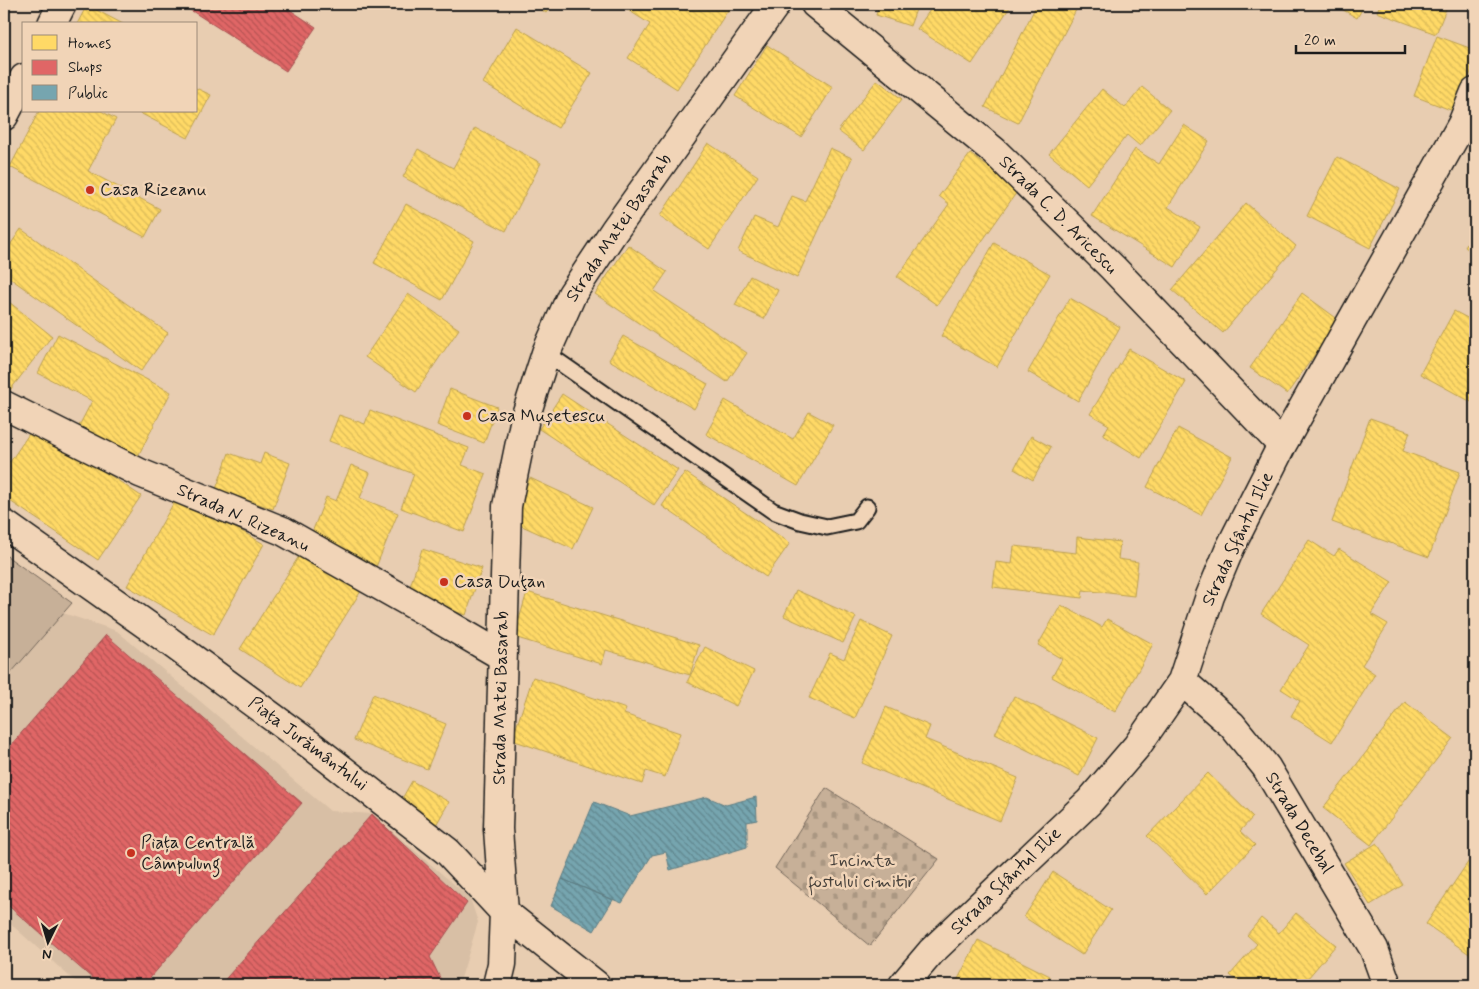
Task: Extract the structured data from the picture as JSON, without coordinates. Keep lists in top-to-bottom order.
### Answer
{
  "streets": {
    "street": [
      "Strada C. D. Aricescu",
      "Strada Matei Basarab",
      "Strada N. Rizeanu",
      "Strada Sfântul Ilie",
      "Piața Jurământului",
      "Strada Decebal"
    ]
  },
  "crossings": [
    ["Strada C. D. Aricescu", "Strada Sfântul Ilie"],
    ["Strada Matei Basarab", "Strada N. Rizeanu"],
    ["Strada Matei Basarab", "Piața Jurământului"],
    ["Strada Sfântul Ilie", "Strada Decebal"]
  ],
  "parks": ["Incinta fostului cimitir"],
  "places": [
    "Casa Rizeanu",
    "Casa Mușetescu",
    "Casa Duţan",
    "Piața Centrală Câmpulung"
  ],
  "legend": ["Homes", "Shops", "Public"],
  "scale_bar": "20 m",
  "north": "bottom"
}
